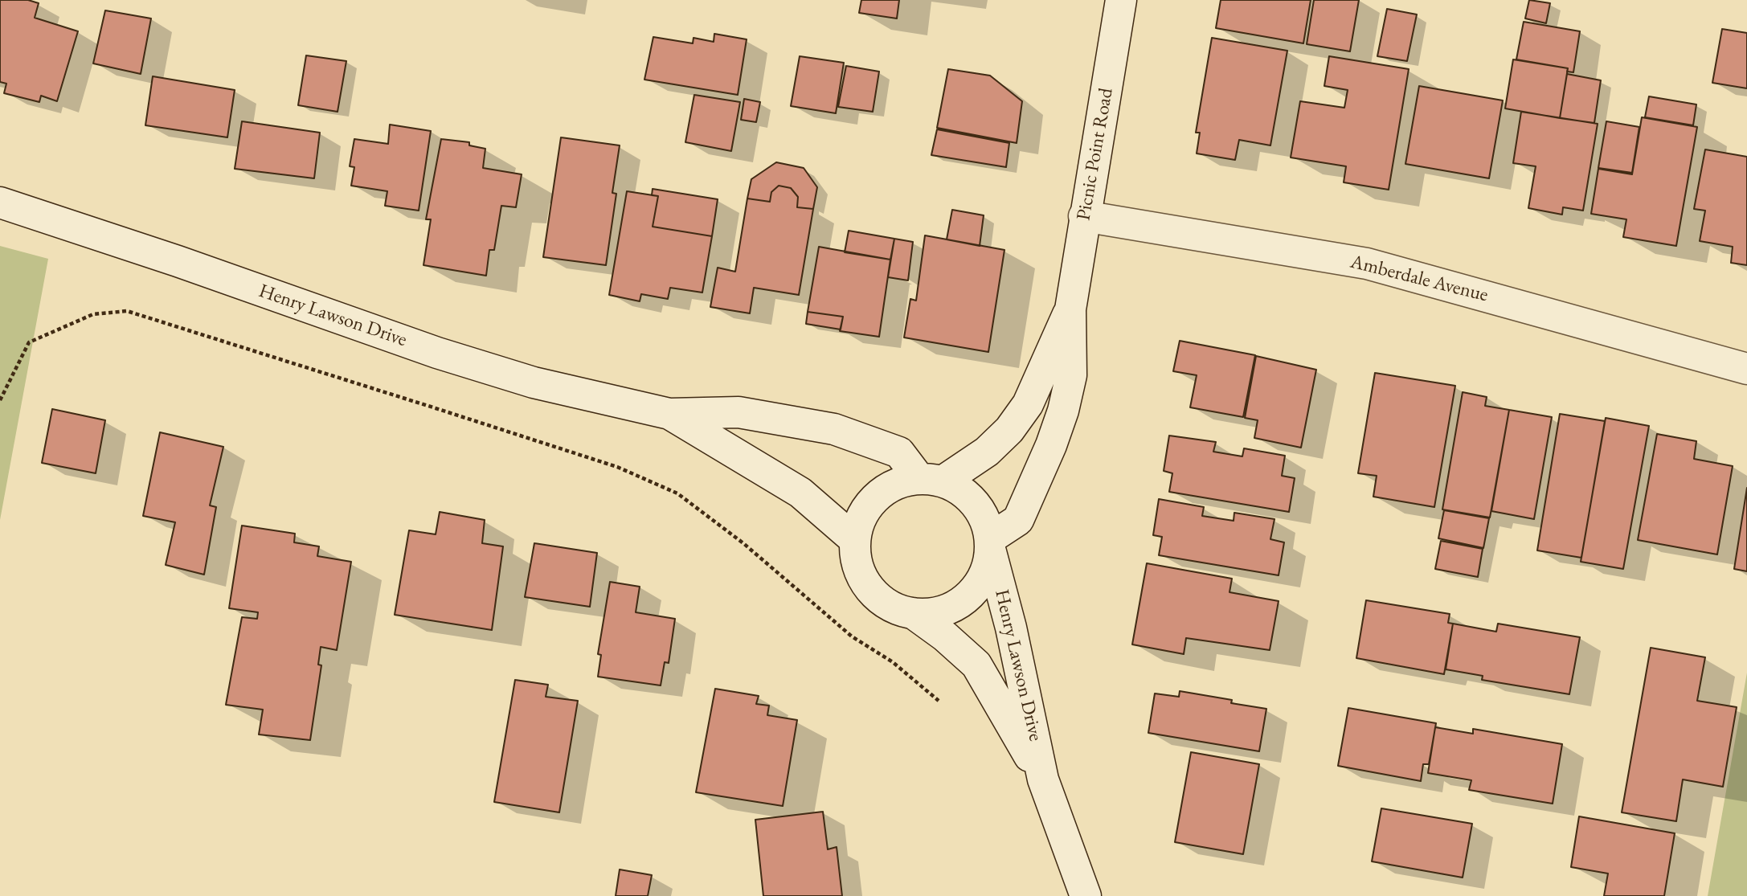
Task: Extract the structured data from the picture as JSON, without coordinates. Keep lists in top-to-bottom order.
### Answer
{
  "streets": {
    "main road": ["Picnic Point Road", "Amberdale Avenue", "Henry Lawson Drive"]
  },
  "crossings": [
    ["Picnic Point Road", "Amberdale Avenue"],
    ["Picnic Point Road", "Henry Lawson Drive"]
  ]
}
